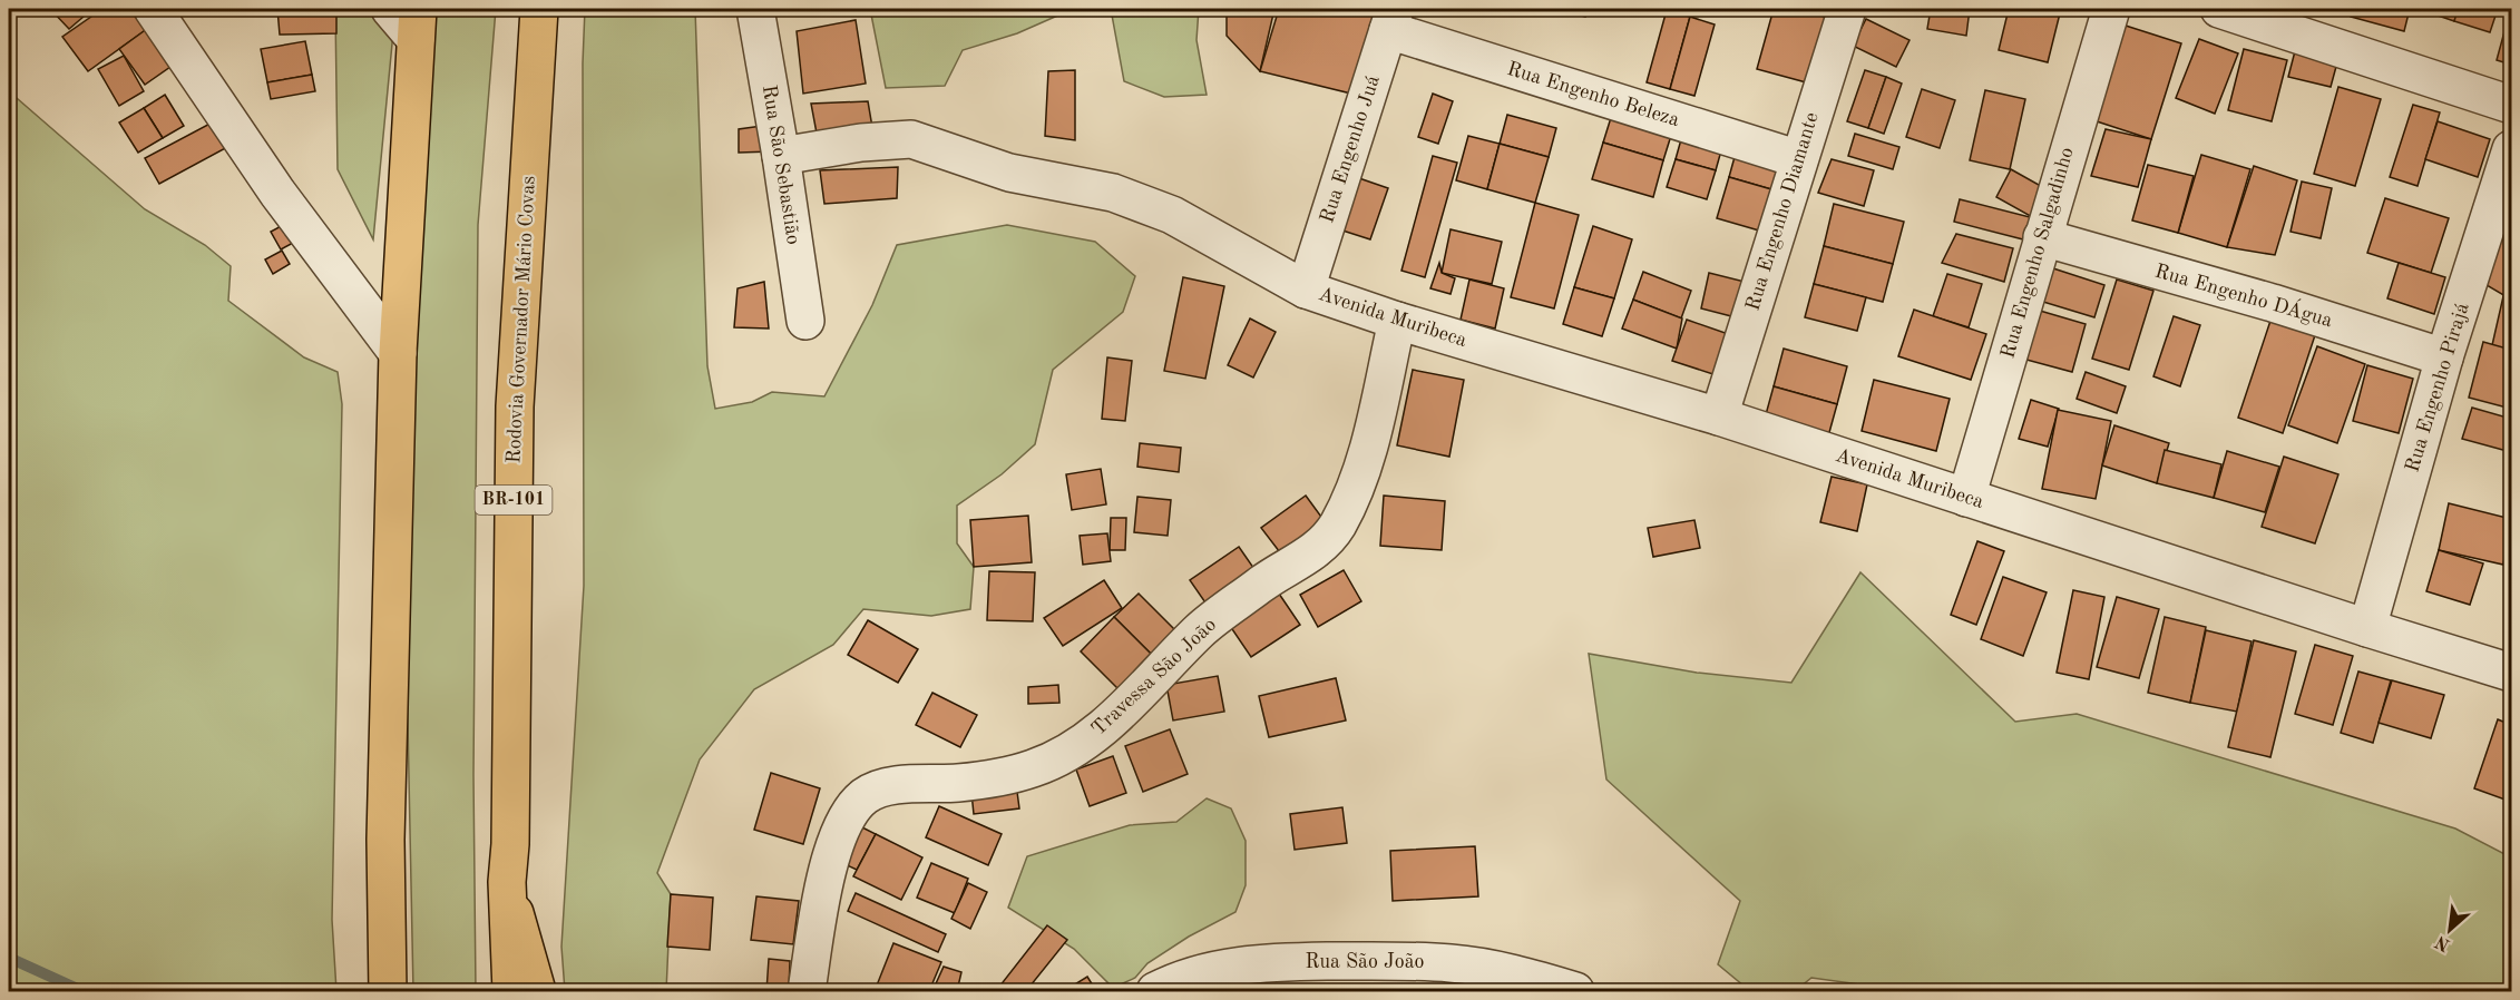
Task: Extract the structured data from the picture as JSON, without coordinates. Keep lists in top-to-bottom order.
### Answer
{
  "streets": {
    "main road": ["Rodovia Governador Mário Covas", "BR-101"],
    "street": [
      "Rua Engenho Beleza",
      "Rua Engenho Juá",
      "Rua São Sebastião",
      "Rua Engenho Diamante",
      "Rua Engenho Salgadinho",
      "Rua Engenho DÁgua",
      "Avenida Muribeca",
      "Rua Engenho Pirajá",
      "Travessa São João",
      "Rua São João"
    ]
  },
  "crossings": [
    ["Rua Engenho Beleza", "Rua Engenho Juá"],
    ["Rua Engenho Beleza", "Rua Engenho Diamante"],
    ["Rua Engenho Juá", "Avenida Muribeca"],
    ["Rua São Sebastião", "Avenida Muribeca"],
    ["Rua Engenho Diamante", "Avenida Muribeca"],
    ["Rua Engenho Salgadinho", "Rua Engenho DÁgua"],
    ["Rua Engenho Salgadinho", "Avenida Muribeca"],
    ["Rua Engenho DÁgua", "Rua Engenho Pirajá"],
    ["Avenida Muribeca", "Rua Engenho Pirajá"],
    ["Avenida Muribeca", "Travessa São João"]
  ],
  "north": "bottom left"
}
